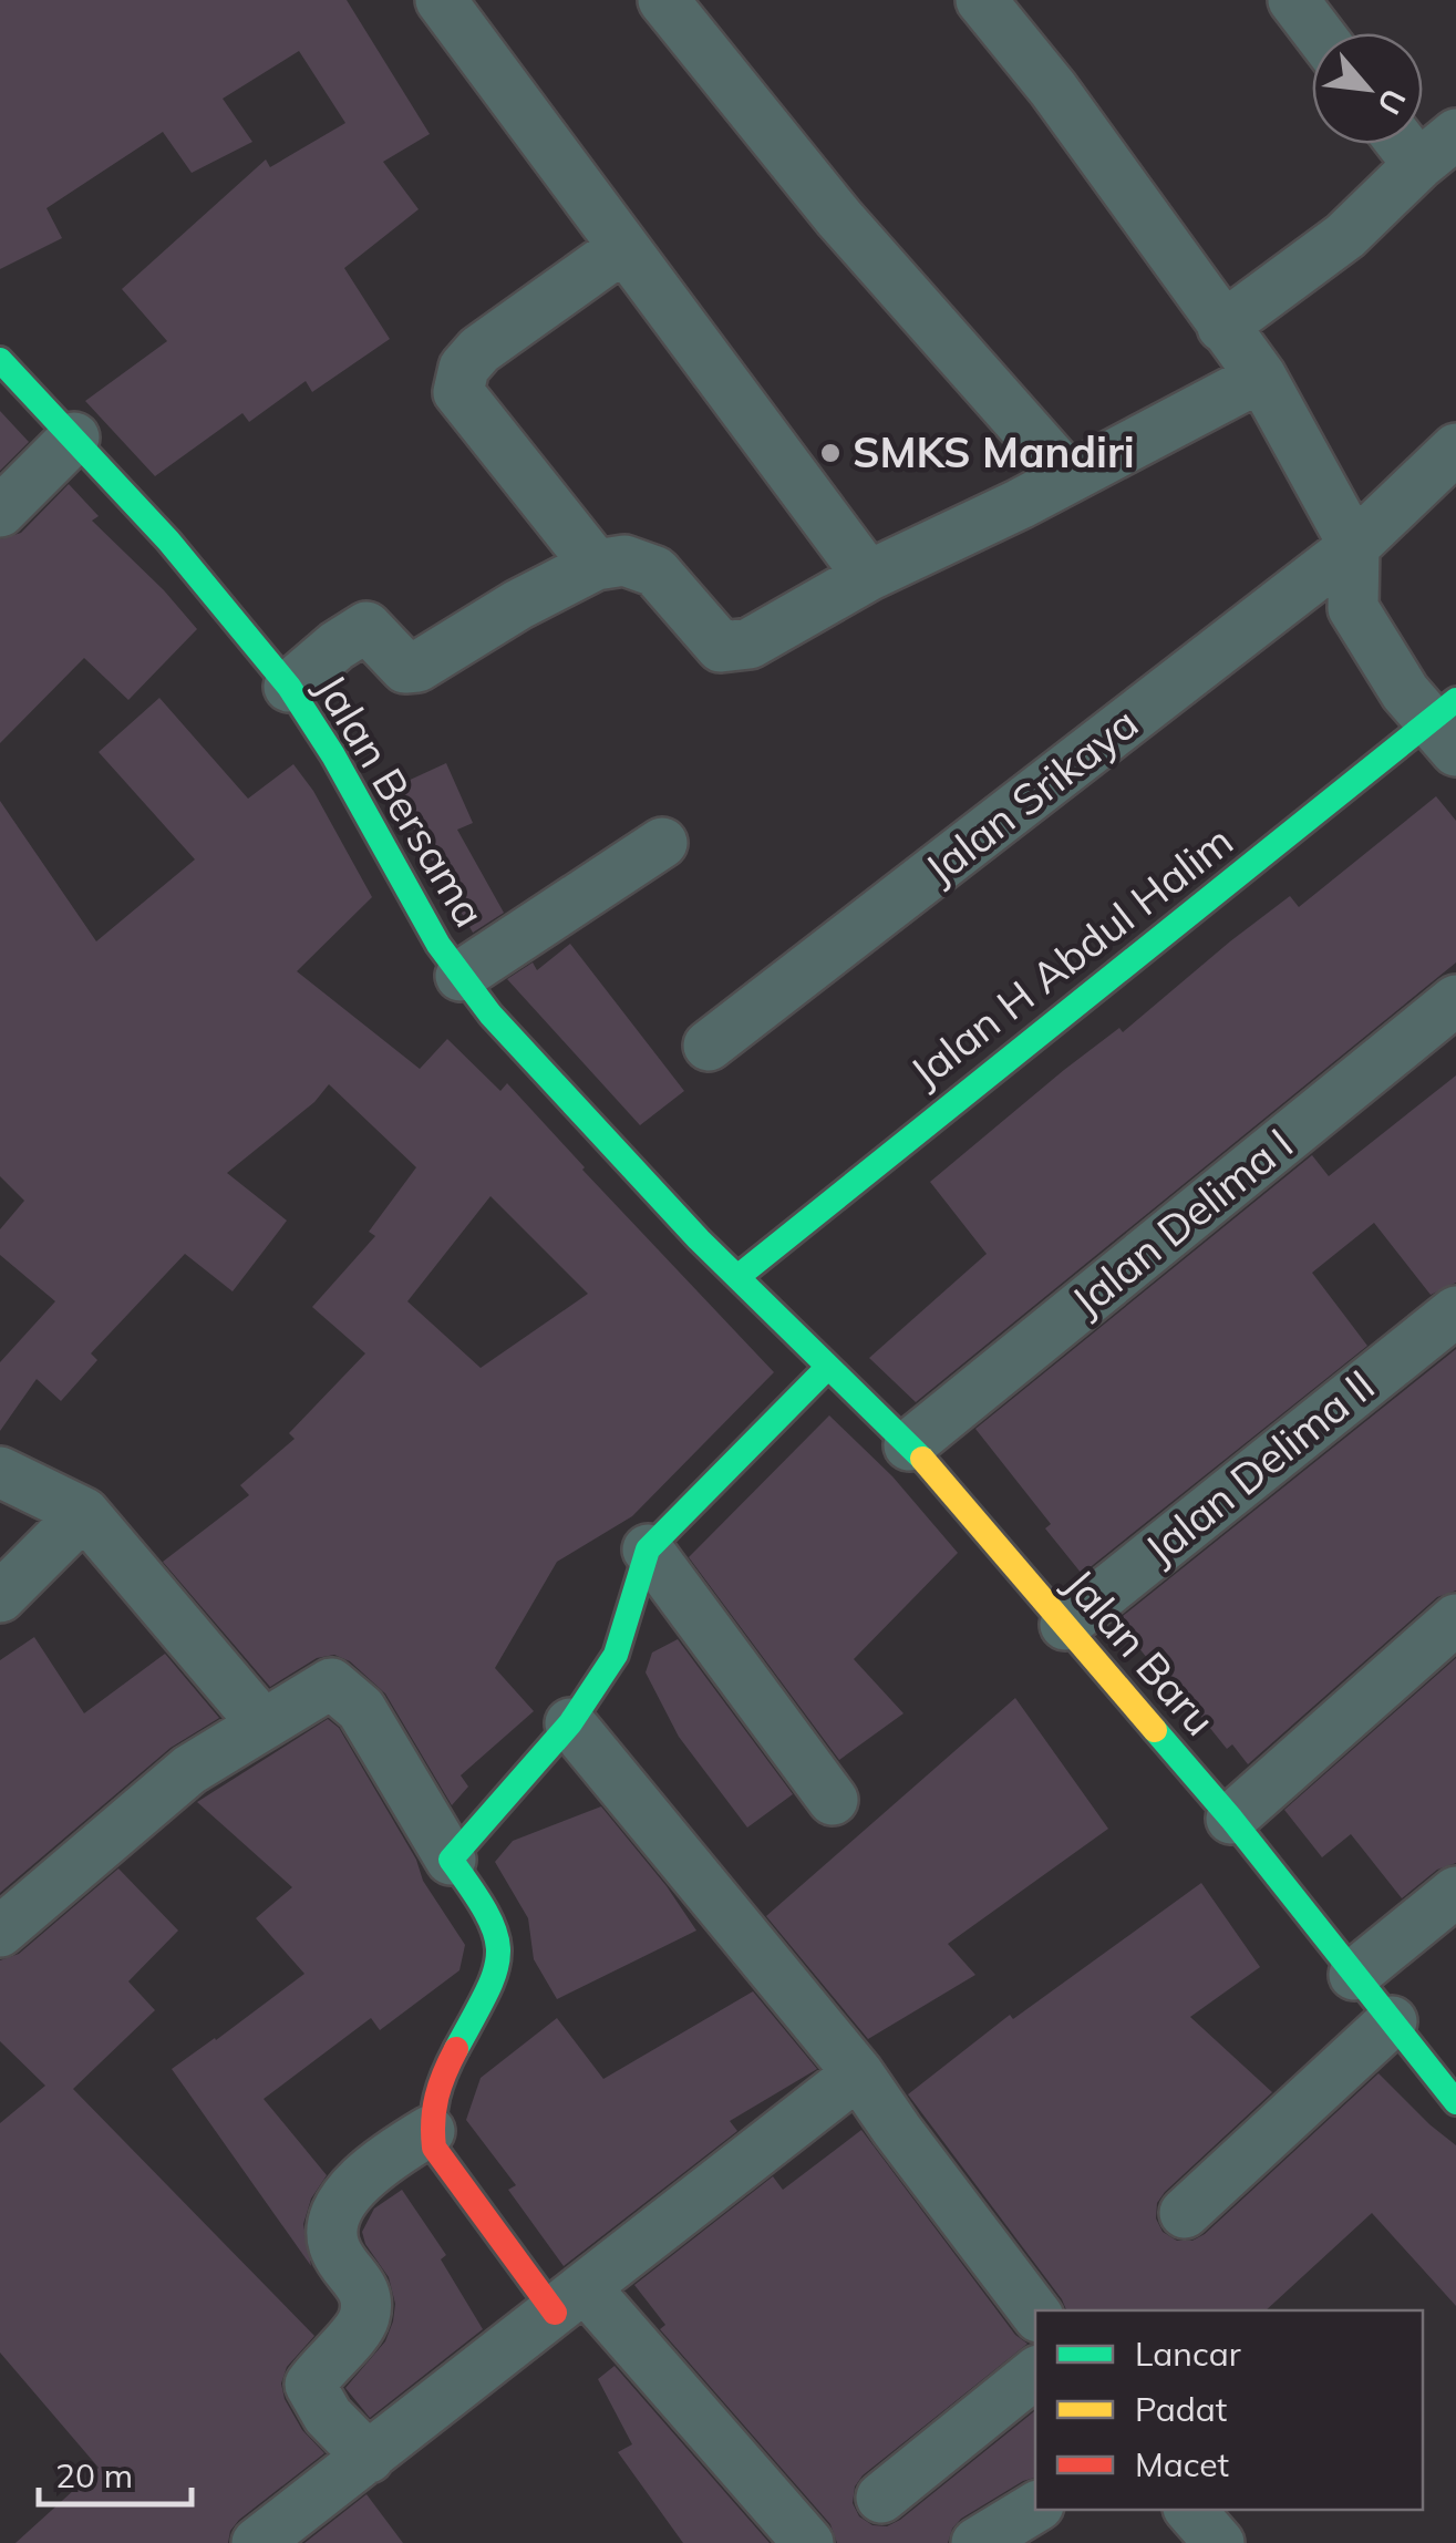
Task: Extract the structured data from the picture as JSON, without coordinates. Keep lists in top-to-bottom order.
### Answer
{
  "streets": {
    "street": [
      "Jalan Srikaya",
      "Jalan Bersama",
      "Jalan H Abdul Halim",
      "Jalan Delima I",
      "Jalan Delima II",
      "Jalan Baru"
    ]
  },
  "crossings": [
    ["Jalan Bersama", "Jalan H Abdul Halim"],
    ["Jalan Bersama", "Jalan Baru"],
    ["Jalan H Abdul Halim", "Jalan Baru"],
    ["Jalan Delima I", "Jalan Baru"],
    ["Jalan Delima II", "Jalan Baru"]
  ],
  "places": ["SMKS Mandiri"],
  "legend": ["Lancar", "Padat", "Macet"],
  "scale_bar": "20 m",
  "north": "bottom right"
}
